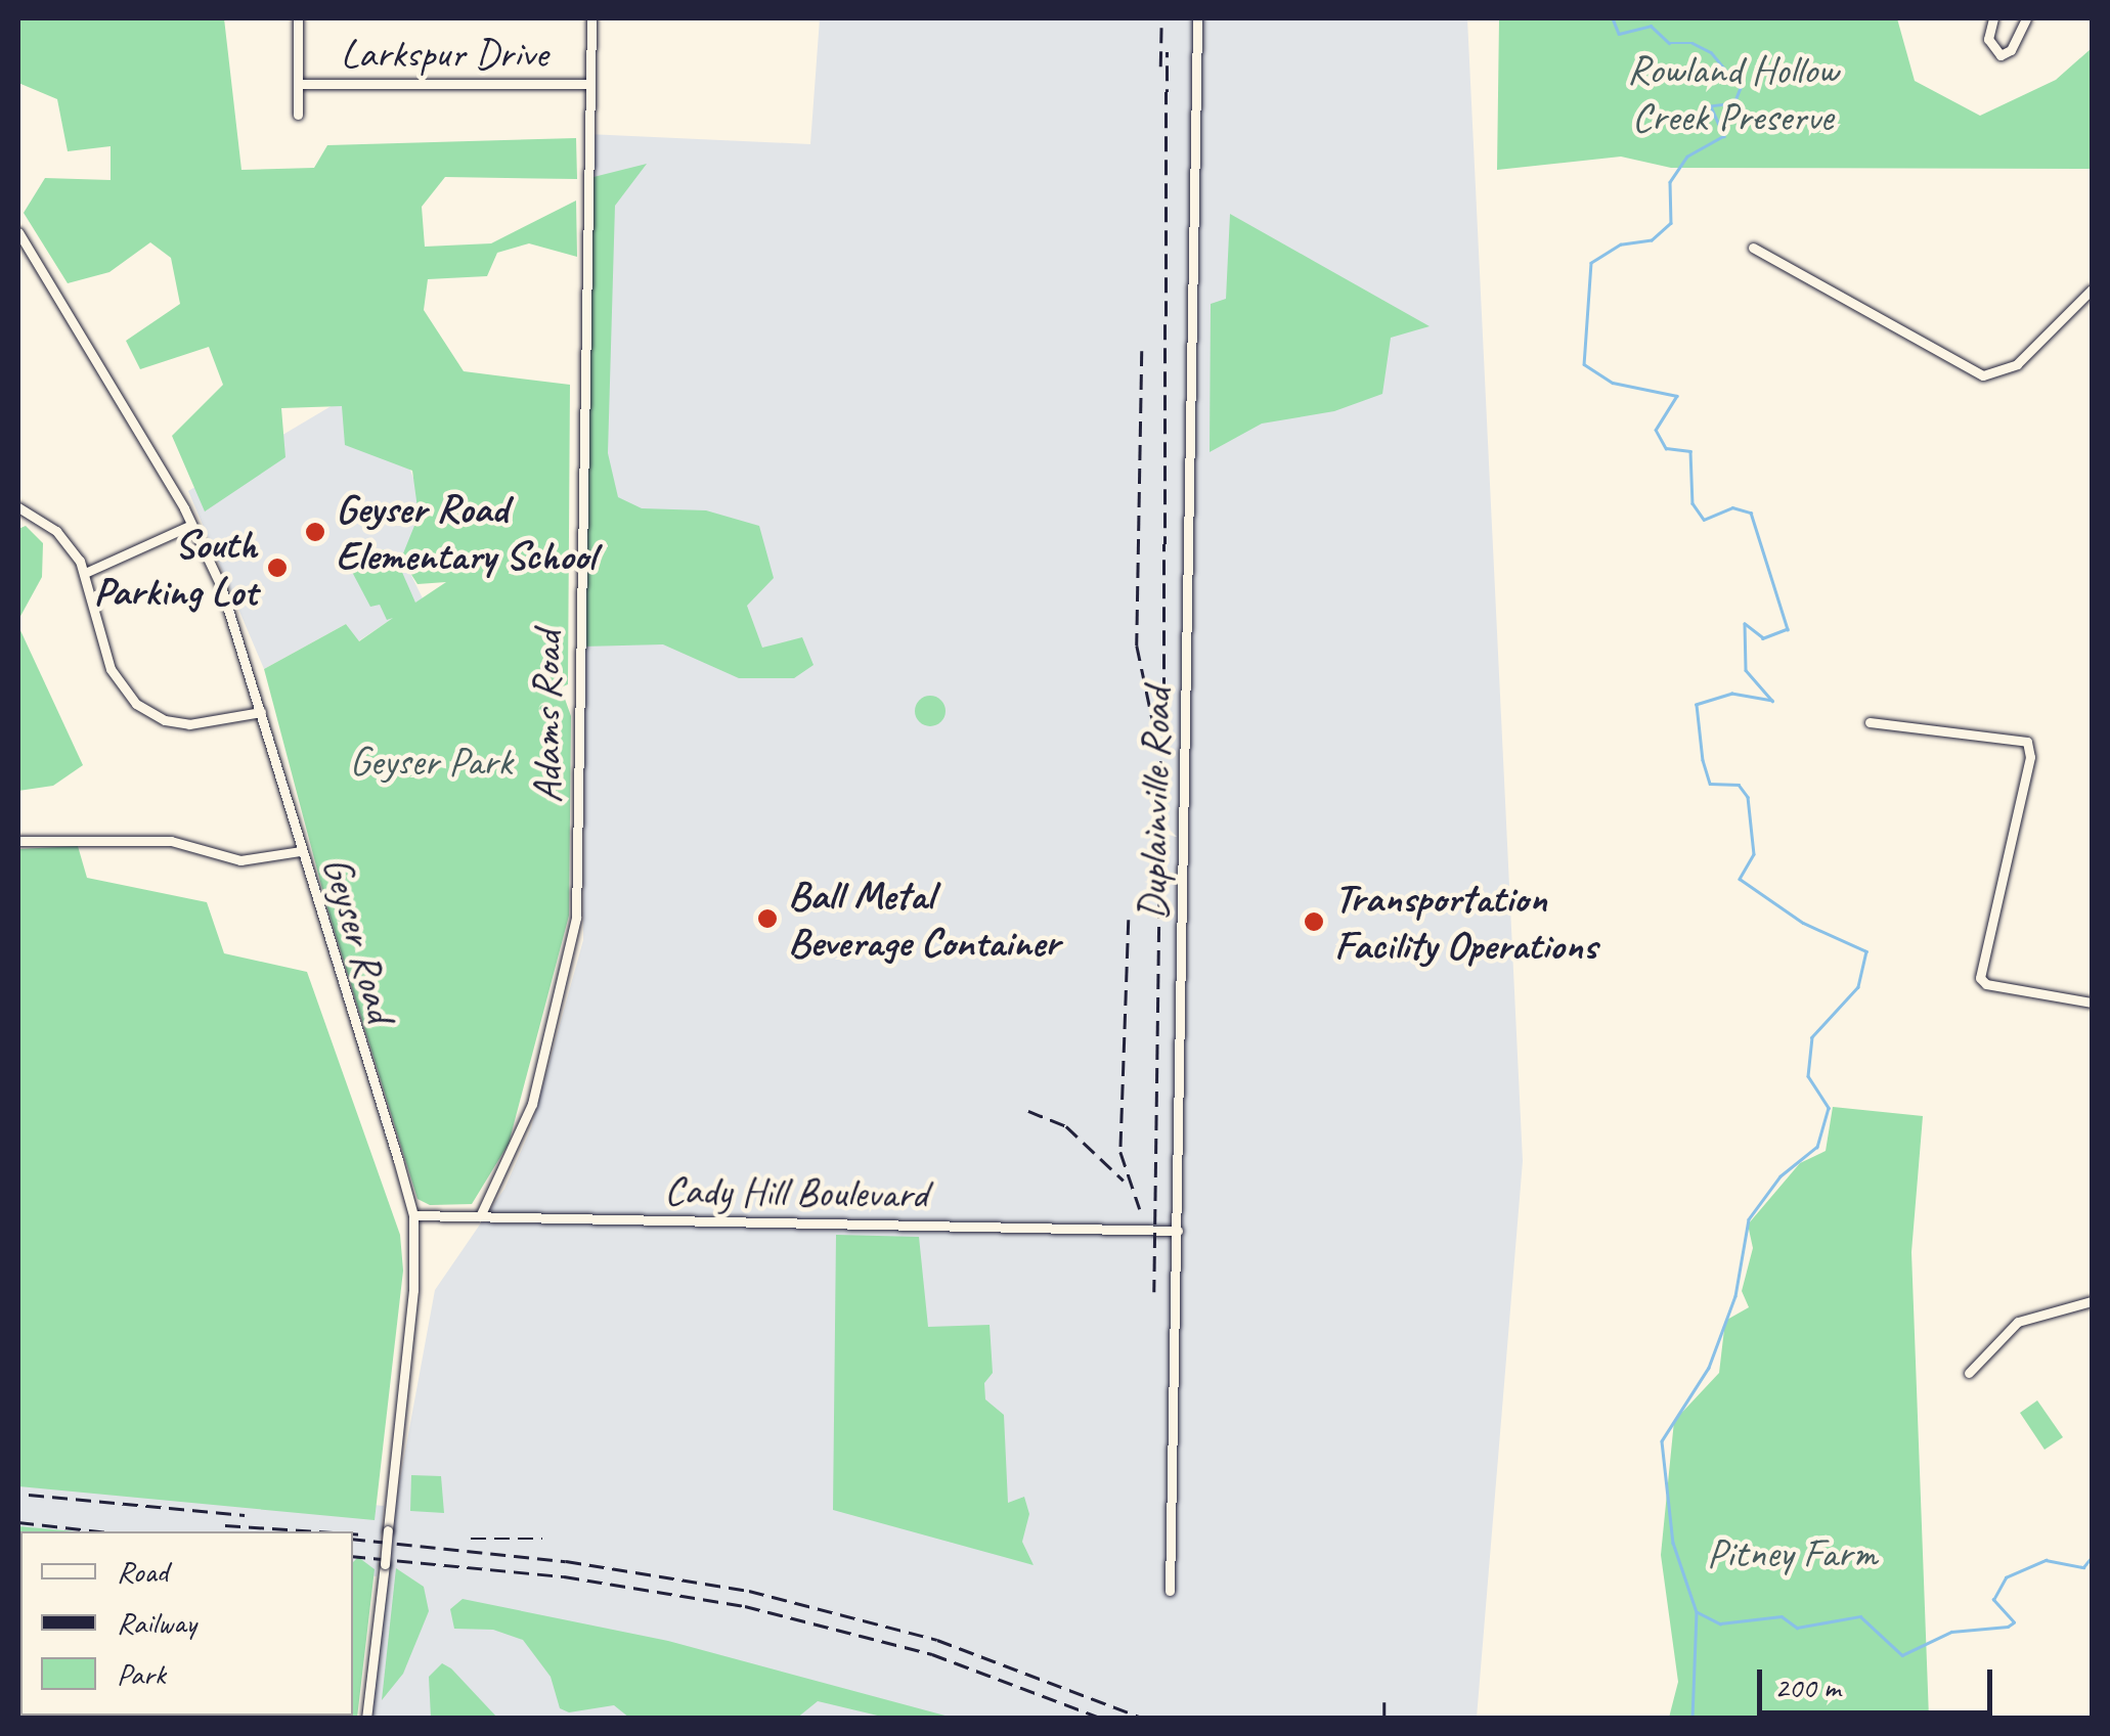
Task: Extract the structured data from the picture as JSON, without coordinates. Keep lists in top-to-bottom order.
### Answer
{
  "streets": {
    "street": [
      "Larkspur Drive",
      "Adams Road",
      "Duplainville Road",
      "Geyser Road",
      "Cady Hill Boulevard"
    ]
  },
  "crossings": [
    ["Larkspur Drive", "Adams Road"],
    ["Adams Road", "Cady Hill Boulevard"],
    ["Duplainville Road", "Cady Hill Boulevard"],
    ["Geyser Road", "Cady Hill Boulevard"]
  ],
  "parks": ["Rowland Hollow Creek Preserve", "Geyser Park", "Pitney Farm"],
  "places": [
    "Geyser Road Elementary School",
    "South Parking Lot",
    "Ball Metal Beverage Container",
    "Transportation Facility Operations"
  ],
  "legend": ["Road", "Railway", "Park"],
  "scale_bar": "200 m"
}
